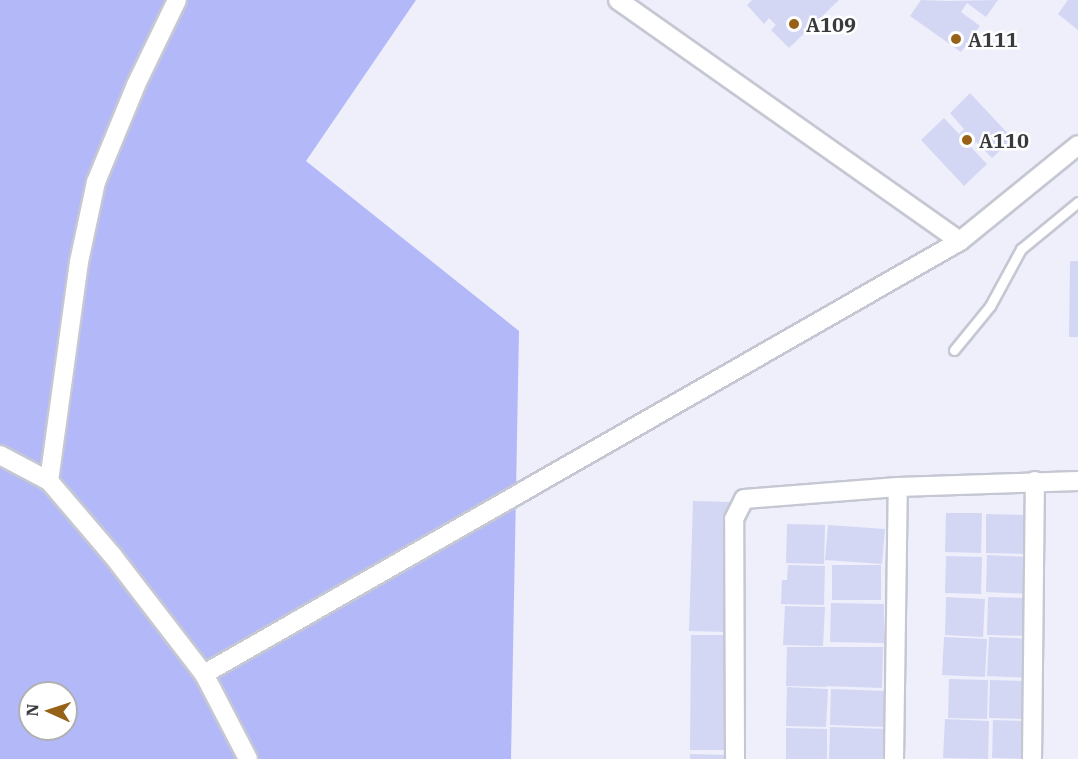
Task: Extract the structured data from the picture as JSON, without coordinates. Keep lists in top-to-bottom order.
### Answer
{
  "places": ["A109", "A111", "A110"],
  "north": "left"
}
